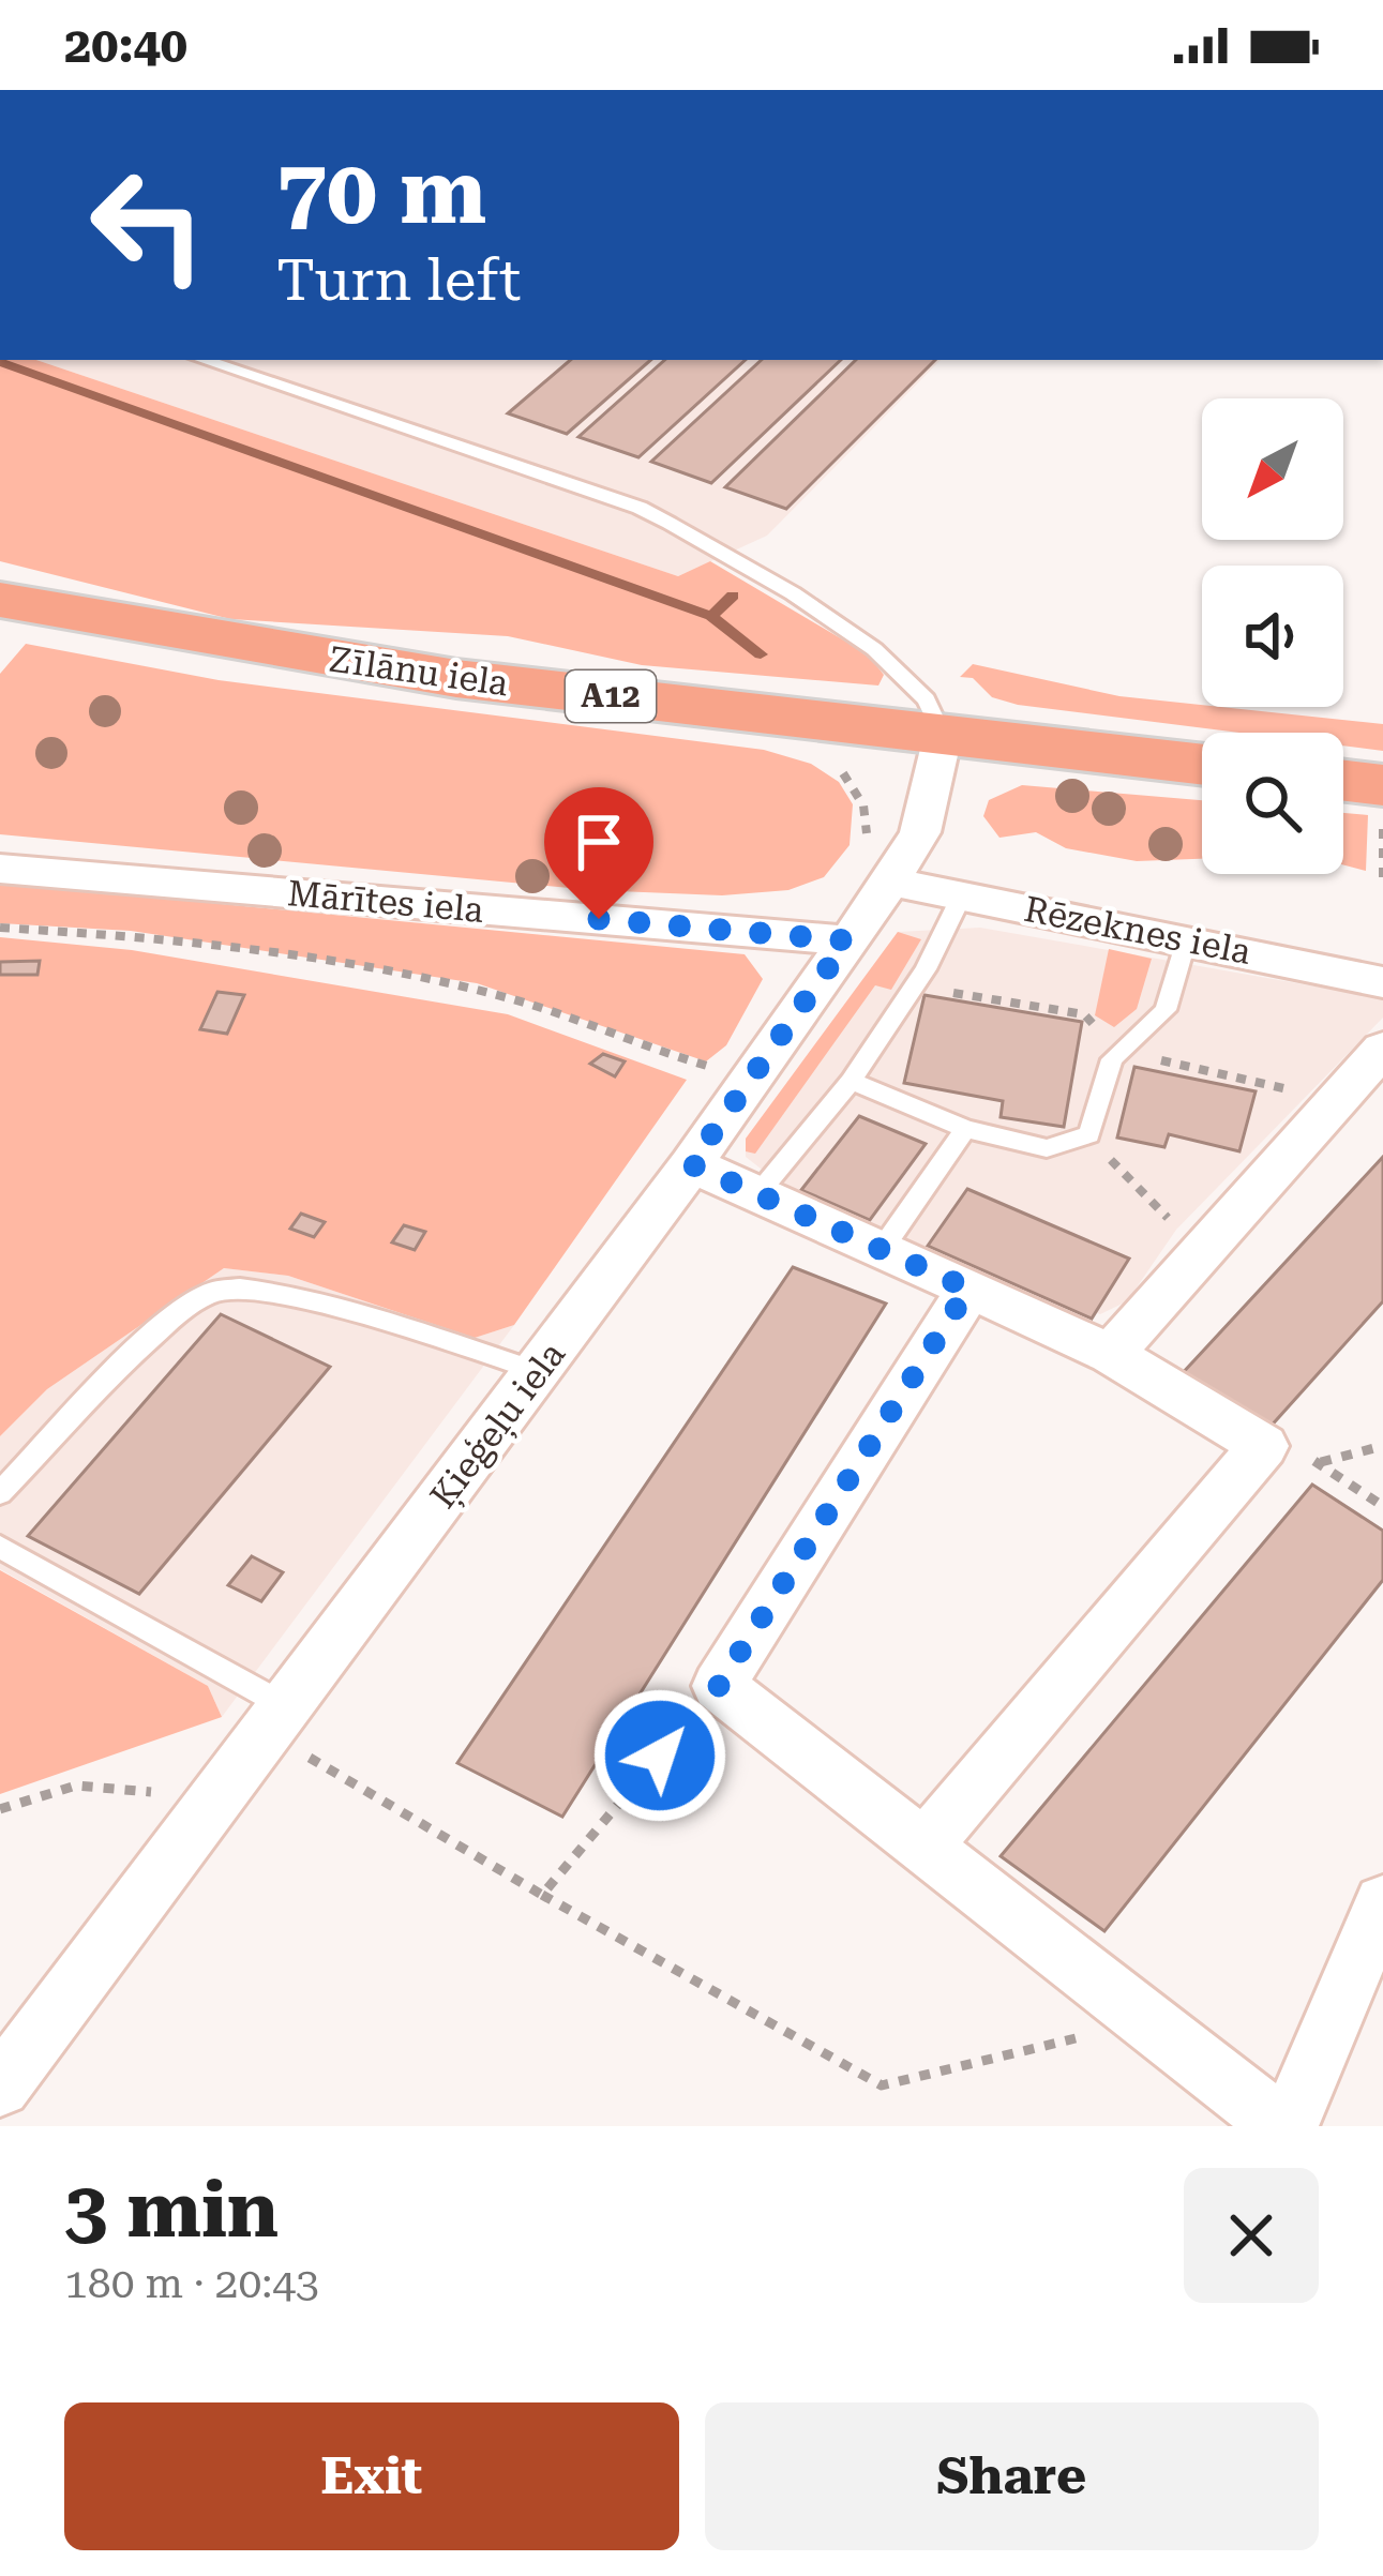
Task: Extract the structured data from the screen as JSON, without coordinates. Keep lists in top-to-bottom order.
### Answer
{
  "streets": {
    "highway": ["Zīlānu iela", "A12"],
    "street": ["Mārītes iela", "Rēzeknes iela", "Ķieģeļu iela"]
  },
  "crossings": [
    ["Zīlānu iela", "Ķieģeļu iela"],
    ["Mārītes iela", "Ķieģeļu iela"],
    ["Rēzeknes iela", "Ķieģeļu iela"]
  ],
  "north": "bottom left",
  "page": {
    "status": "20:40",
    "turn": ["70 m", "Turn left"],
    "heading": ["3 min", "180 m · 20:43"],
    "buttons": ["Exit", "Share"]
  }
}
